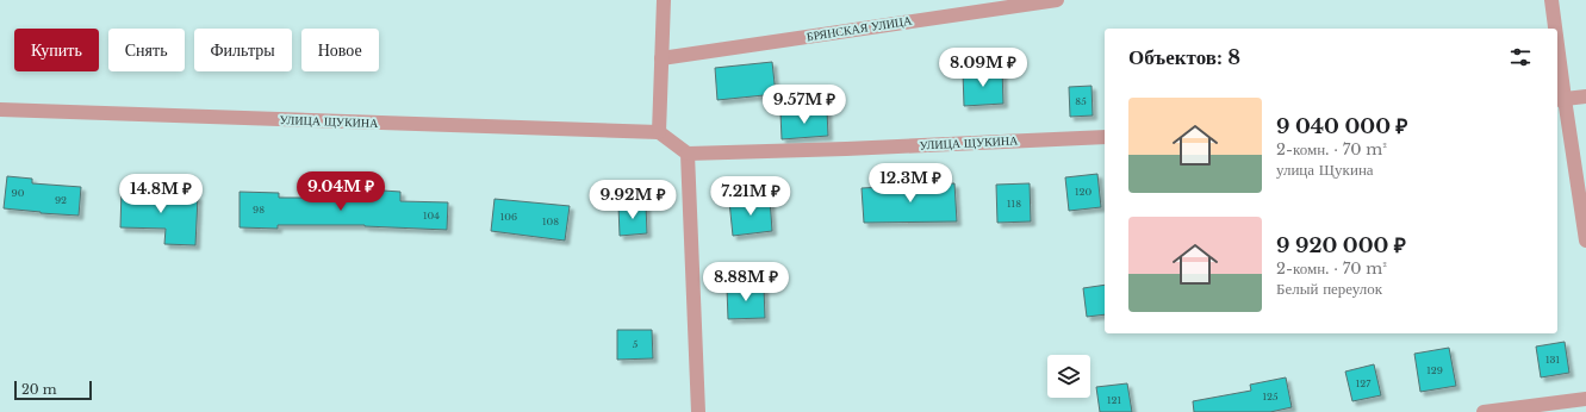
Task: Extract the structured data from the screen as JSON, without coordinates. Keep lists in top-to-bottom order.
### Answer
{
  "streets": {
    "street": ["БРЯНСКАЯ УЛИЦА", "УЛИЦА ЩУКИНА"]
  },
  "house_numbers": [
    "85",
    "120",
    "90",
    "92",
    "118",
    "98",
    "104",
    "106",
    "108",
    "5",
    "131",
    "129",
    "127",
    "125",
    "121"
  ],
  "scale_bar": "20 m",
  "page": {
    "chip": [
      "Купить",
      "Снять",
      "Фильтры",
      "Новое"
    ],
    "heading": "Объектов: 8",
    "price": [
      "8.09M ₽",
      "9.57M ₽",
      "12.3M ₽",
      "9.04M ₽",
      "14.8M ₽",
      "7.21M ₽",
      "9.92M ₽",
      "8.88M ₽"
    ],
    "list": [
      {
        "name": "9 040 000 ₽",
        "note": "2-комн. · 70 m² · улица Щукина"
      },
      {
        "name": "9 920 000 ₽",
        "note": "2-комн. · 70 m² · Белый переулок"
      }
    ],
    "scale": "20 m"
  }
}
